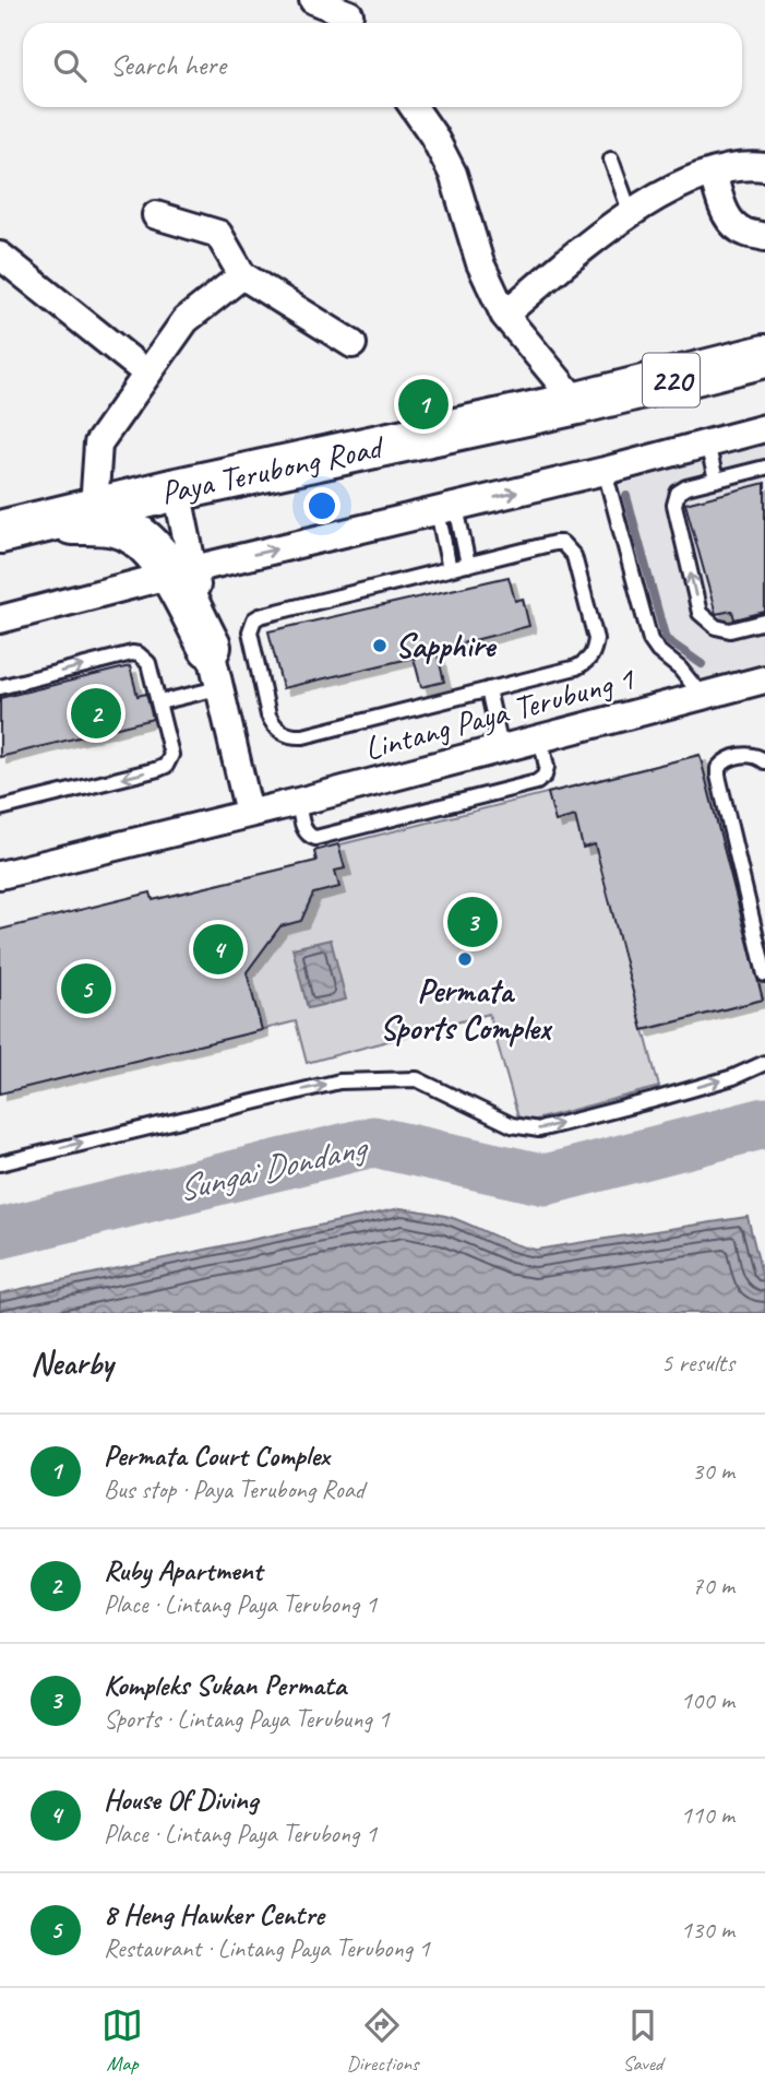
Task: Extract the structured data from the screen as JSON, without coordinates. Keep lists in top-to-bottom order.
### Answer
{
  "streets": {
    "main road": ["220", "Paya Terubong Road"],
    "street": ["Lintang Paya Terubung 1"]
  },
  "water": ["Sungai Dondang"],
  "places": ["Sapphire", "Permata Sports Complex"],
  "page": {
    "search": "Search here",
    "pins": [
      "1",
      "2",
      "3",
      "4",
      "5"
    ],
    "heading": ["Nearby", "5 results"],
    "list": [
      {
        "mark": "1",
        "name": "Permata Court Complex",
        "note": "Bus stop · Paya Terubong Road",
        "value": "30 m"
      },
      {
        "mark": "2",
        "name": "Ruby Apartment",
        "note": "Place · Lintang Paya Terubong 1",
        "value": "70 m"
      },
      {
        "mark": "3",
        "name": "Kompleks Sukan Permata",
        "note": "Sports · Lintang Paya Terubung 1",
        "value": "100 m"
      },
      {
        "mark": "4",
        "name": "House Of Diving",
        "note": "Place · Lintang Paya Terubong 1",
        "value": "110 m"
      },
      {
        "mark": "5",
        "name": "8 Heng Hawker Centre",
        "note": "Restaurant · Lintang Paya Terubong 1",
        "value": "130 m"
      }
    ],
    "nav": ["Map", "Directions", "Saved"]
  }
}
